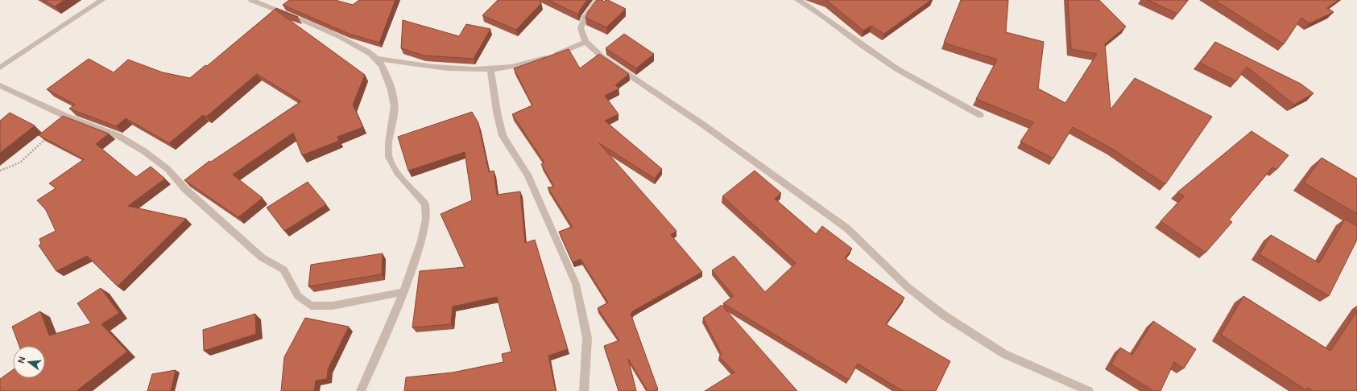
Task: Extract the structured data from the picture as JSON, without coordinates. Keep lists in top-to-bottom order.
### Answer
{
  "north": "left"
}
